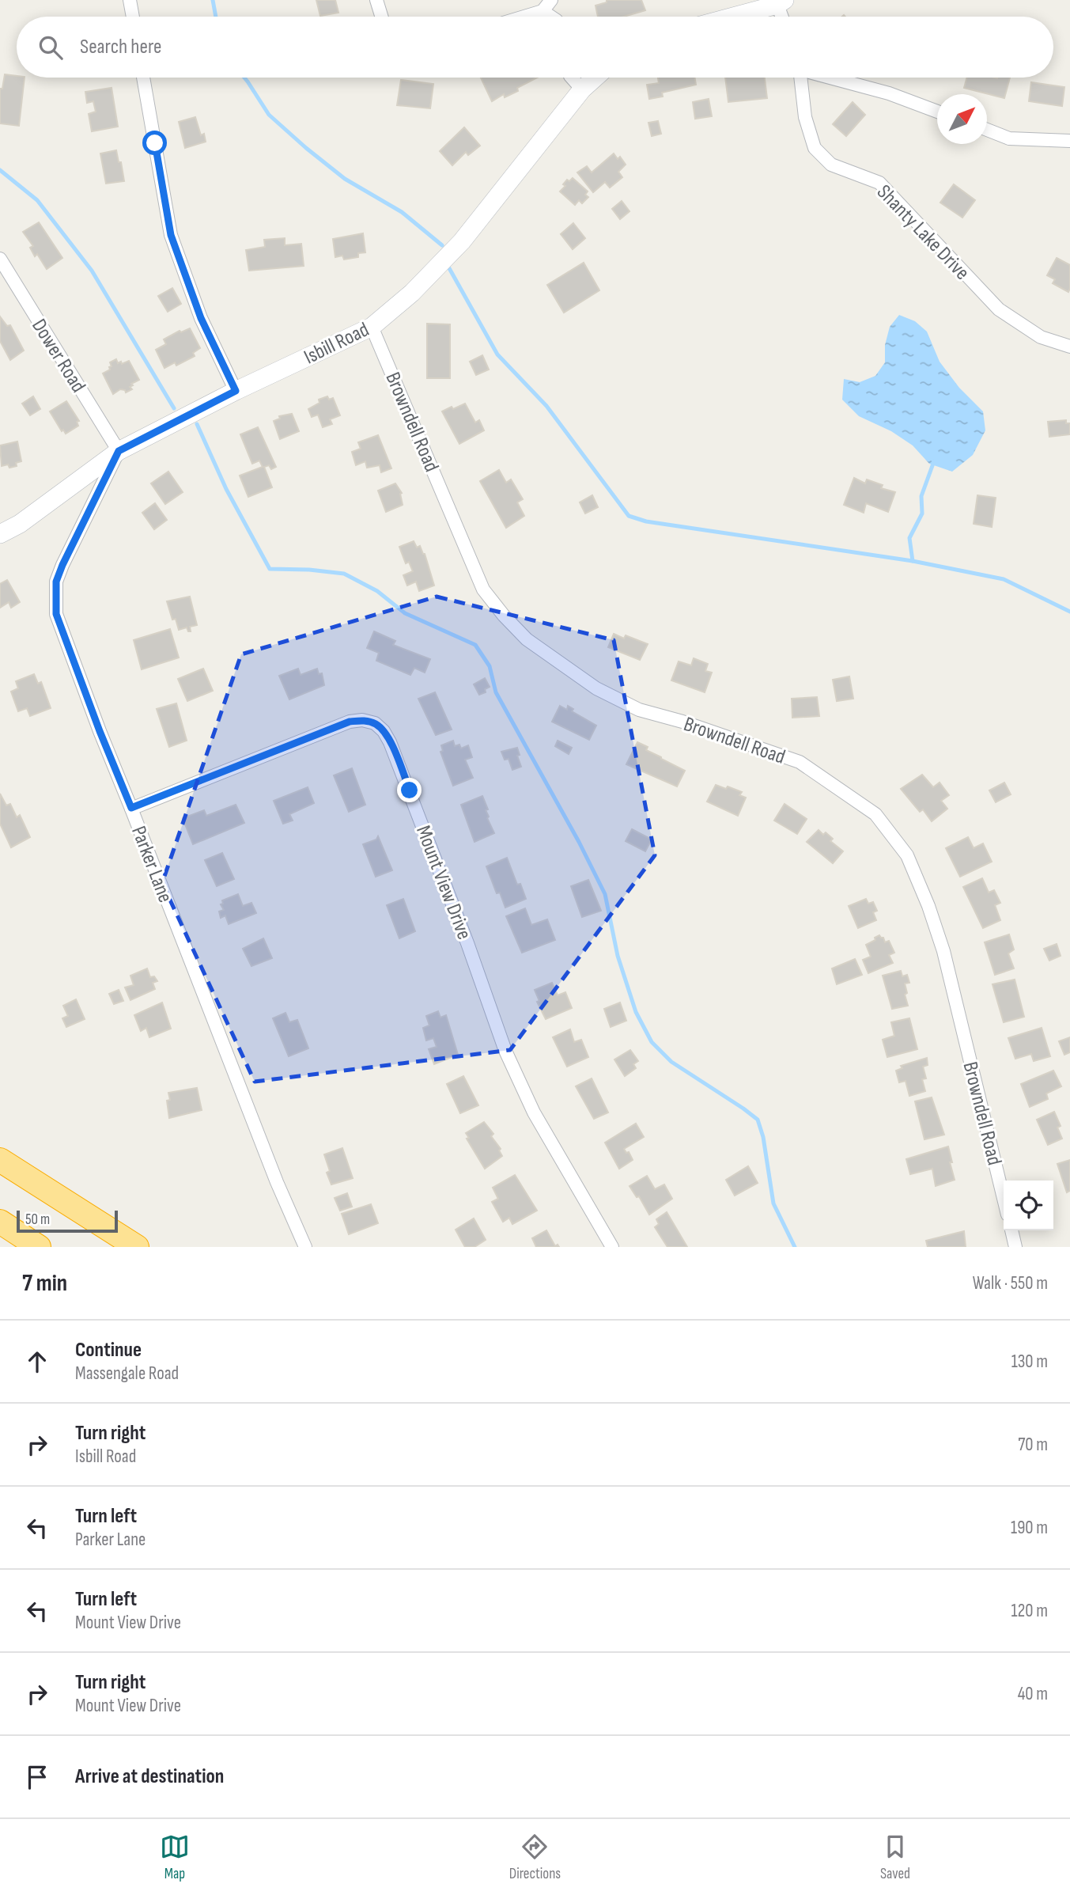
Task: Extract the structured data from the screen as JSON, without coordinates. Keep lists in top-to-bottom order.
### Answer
{
  "streets": {
    "street": [
      "Shanty Lake Drive",
      "Isbill Road",
      "Dower Road",
      "Browndell Road",
      "Parker Lane",
      "Mount View Drive"
    ]
  },
  "crossings": [
    ["Isbill Road", "Dower Road"],
    ["Isbill Road", "Browndell Road"],
    ["Isbill Road", "Parker Lane"],
    ["Dower Road", "Parker Lane"],
    ["Parker Lane", "Mount View Drive"]
  ],
  "scale_bar": "50 m",
  "north": "top right",
  "page": {
    "search": "Search here",
    "scale": "50 m",
    "heading": ["7 min", "Walk · 550 m"],
    "list": [
      ["Continue", "Massengale Road", "130 m"],
      ["Turn right", "Isbill Road", "70 m"],
      ["Turn left", "Parker Lane", "190 m"],
      ["Turn left", "Mount View Drive", "120 m"],
      ["Turn right", "Mount View Drive", "40 m"],
      "Arrive at destination"
    ],
    "nav": ["Map", "Directions", "Saved"]
  }
}
